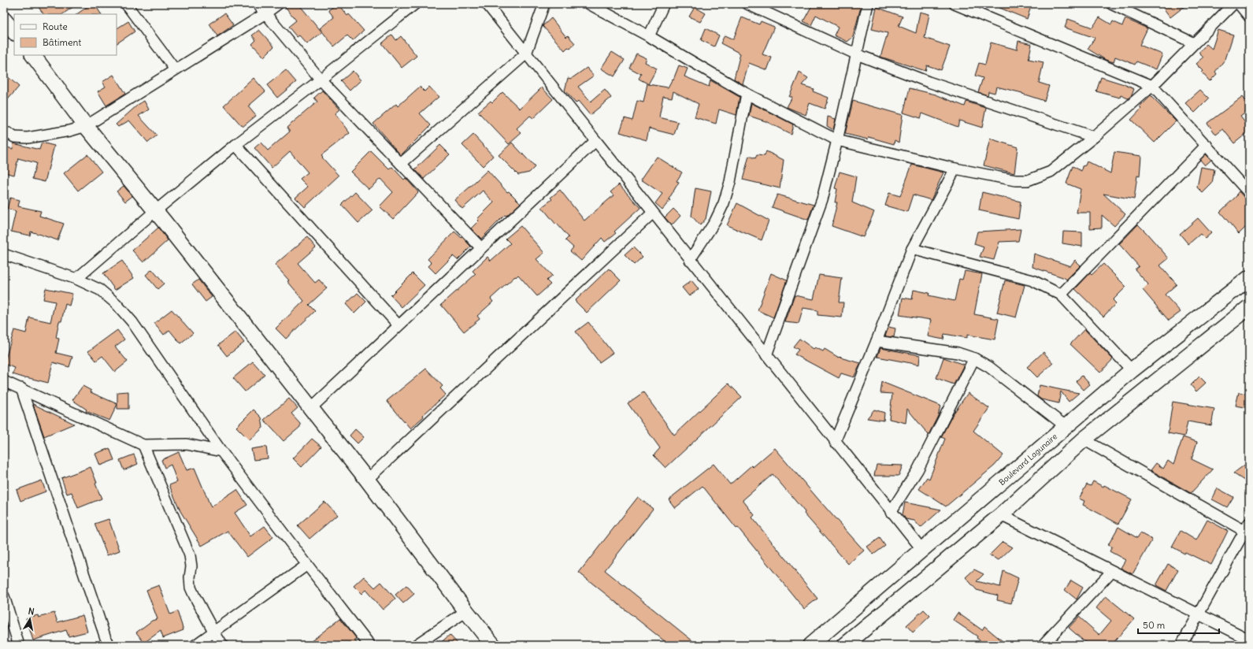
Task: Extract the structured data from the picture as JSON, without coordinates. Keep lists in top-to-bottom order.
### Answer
{
  "streets": {
    "main road": ["Boulevard Lagunaire"]
  },
  "legend": ["Route", "Bâtiment"],
  "scale_bar": "50 m",
  "north": "top"
}
